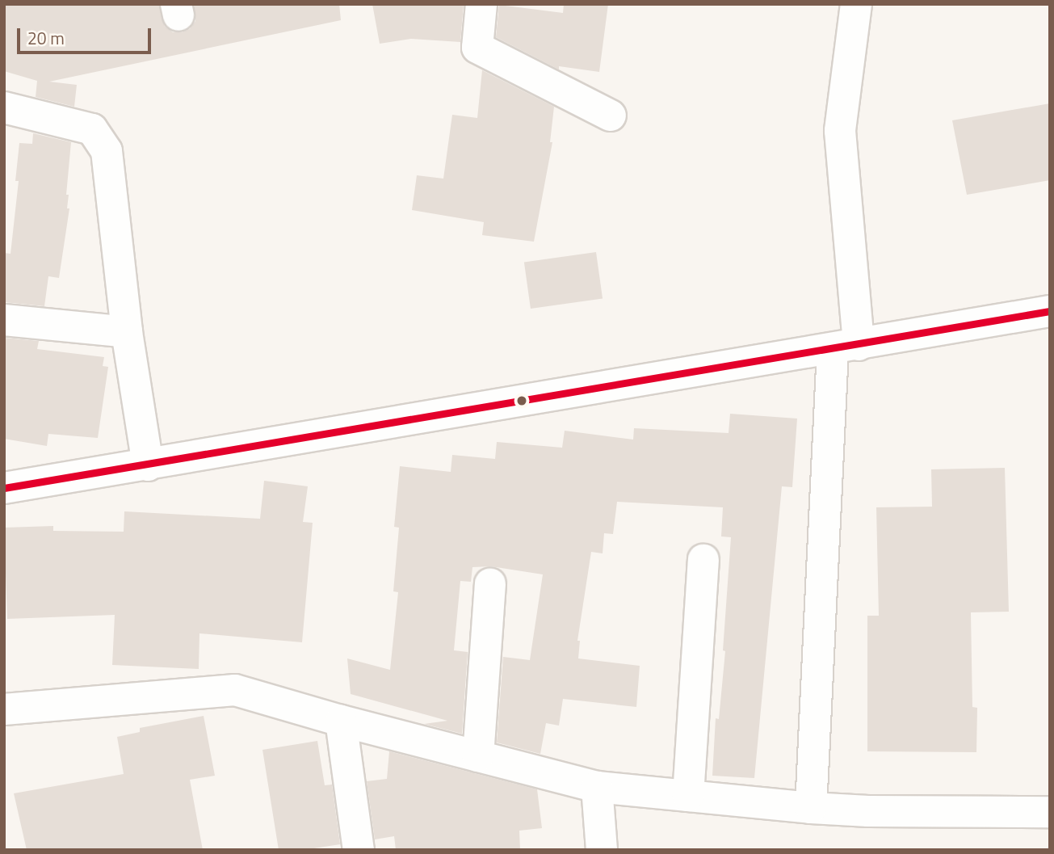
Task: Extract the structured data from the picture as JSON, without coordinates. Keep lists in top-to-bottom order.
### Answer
{
  "scale_bar": "20 m"
}
